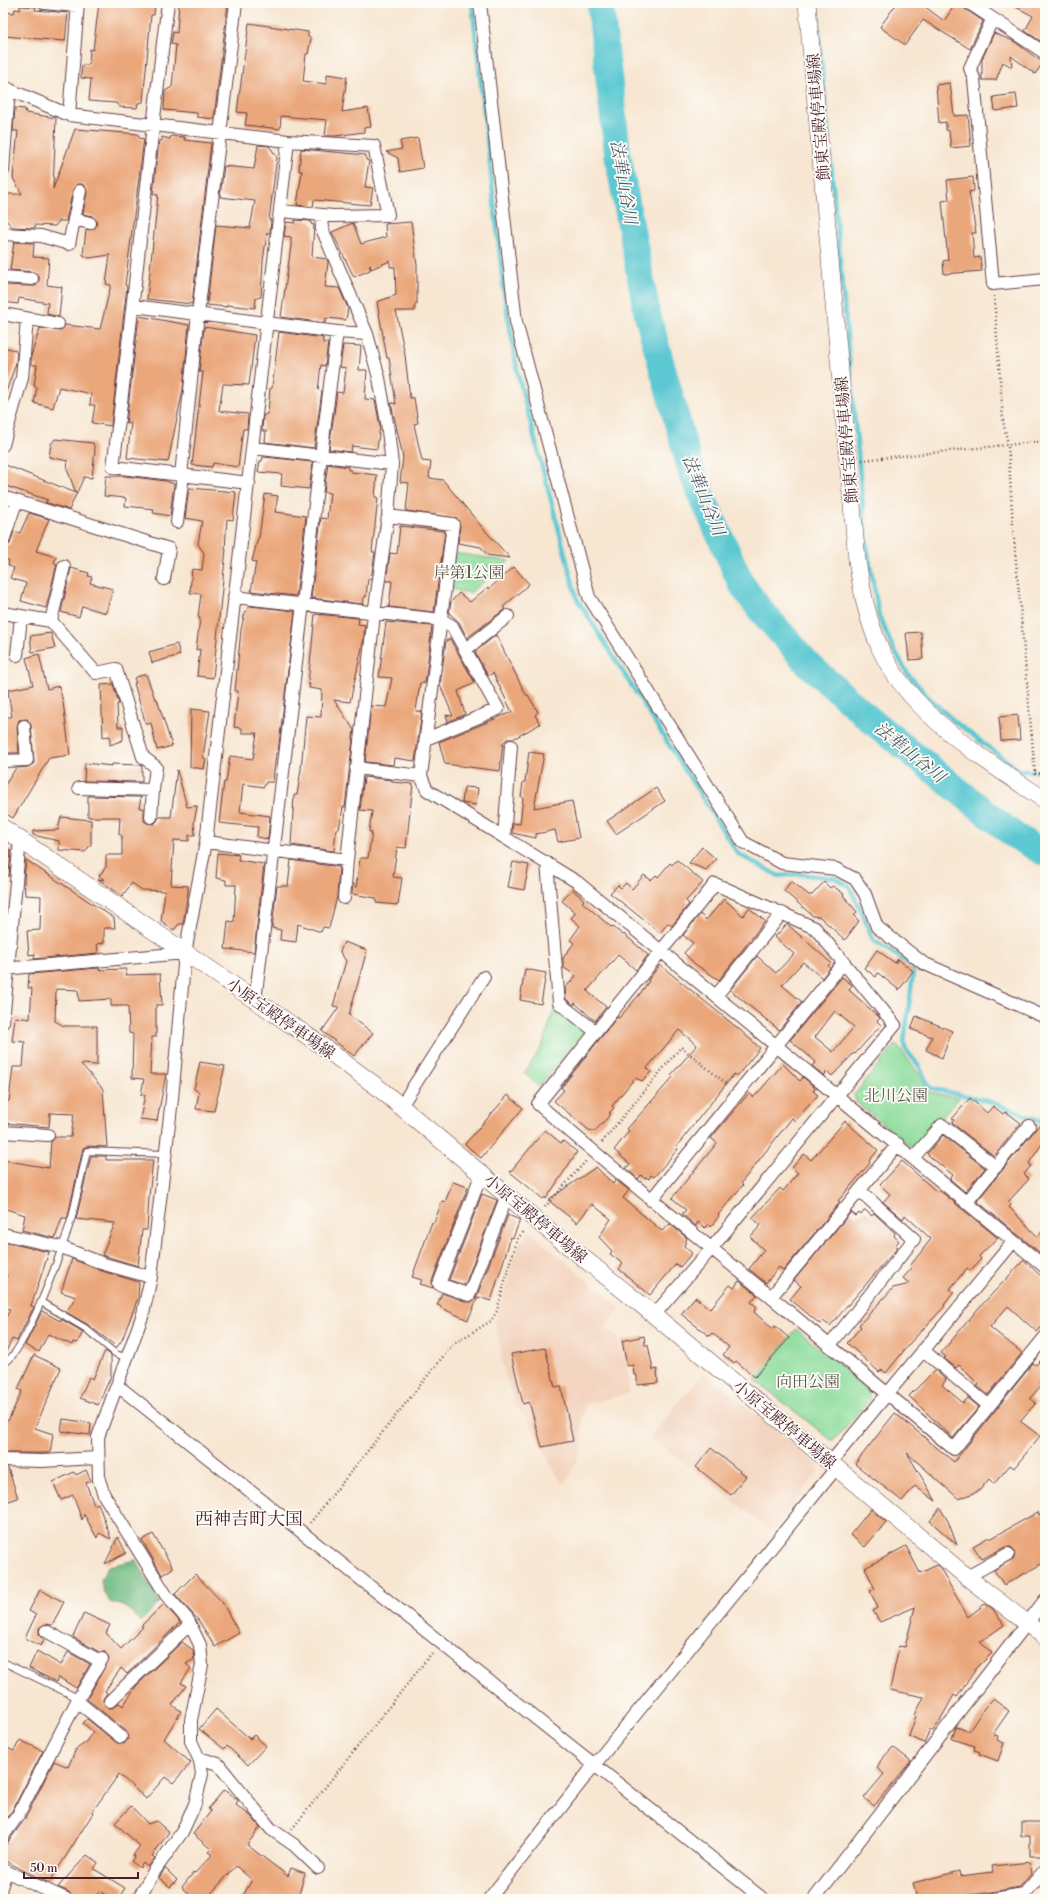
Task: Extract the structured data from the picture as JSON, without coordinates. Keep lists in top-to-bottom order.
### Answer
{
  "streets": {
    "main road": ["飾東宝殿停車場線", "小原宝殿停車場線"]
  },
  "districts": ["西神吉町大国"],
  "water": ["法華山谷川"],
  "parks": ["岸第1公園", "北川公園", "向田公園"],
  "scale_bar": "50 m"
}
